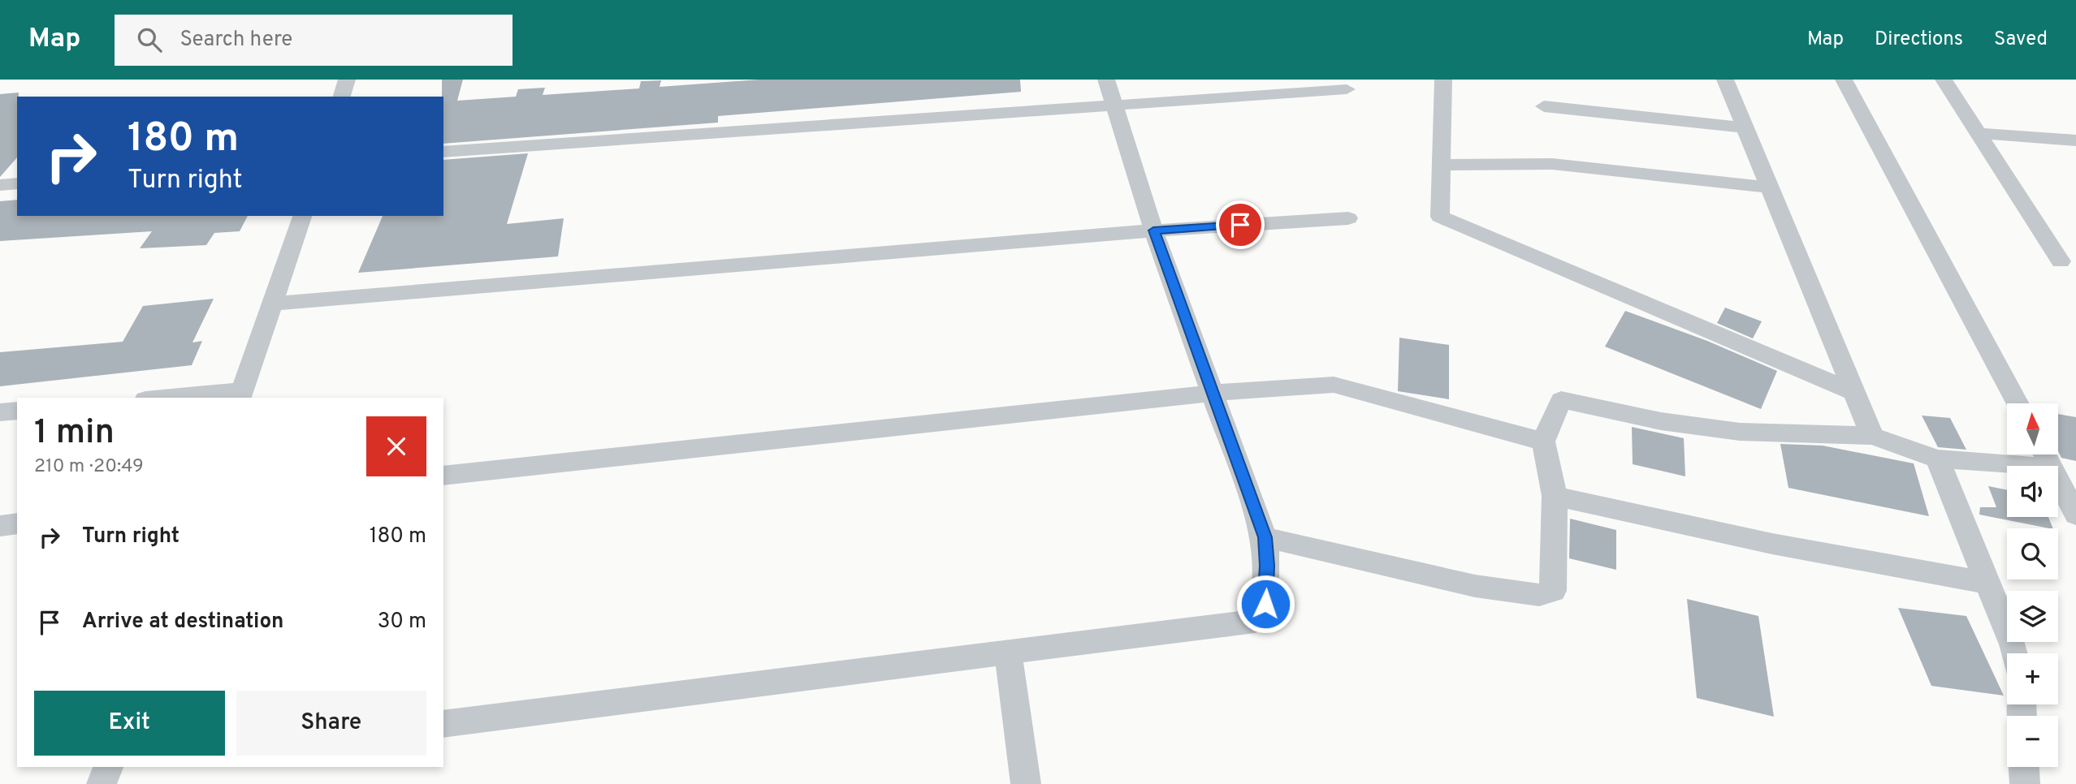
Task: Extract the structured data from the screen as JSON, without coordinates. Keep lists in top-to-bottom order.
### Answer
{
  "north": "top",
  "page": {
    "header": "Map",
    "search": "Search here",
    "nav": ["Map", "Directions", "Saved"],
    "turn": ["180 m", "Turn right"],
    "heading": ["1 min", "210 m · 20:49"],
    "map_buttons": ["+", "−"],
    "list": [
      {
        "name": "Turn right",
        "value": "180 m"
      },
      {
        "name": "Arrive at destination",
        "value": "30 m"
      }
    ],
    "buttons": ["Exit", "Share"]
  }
}
